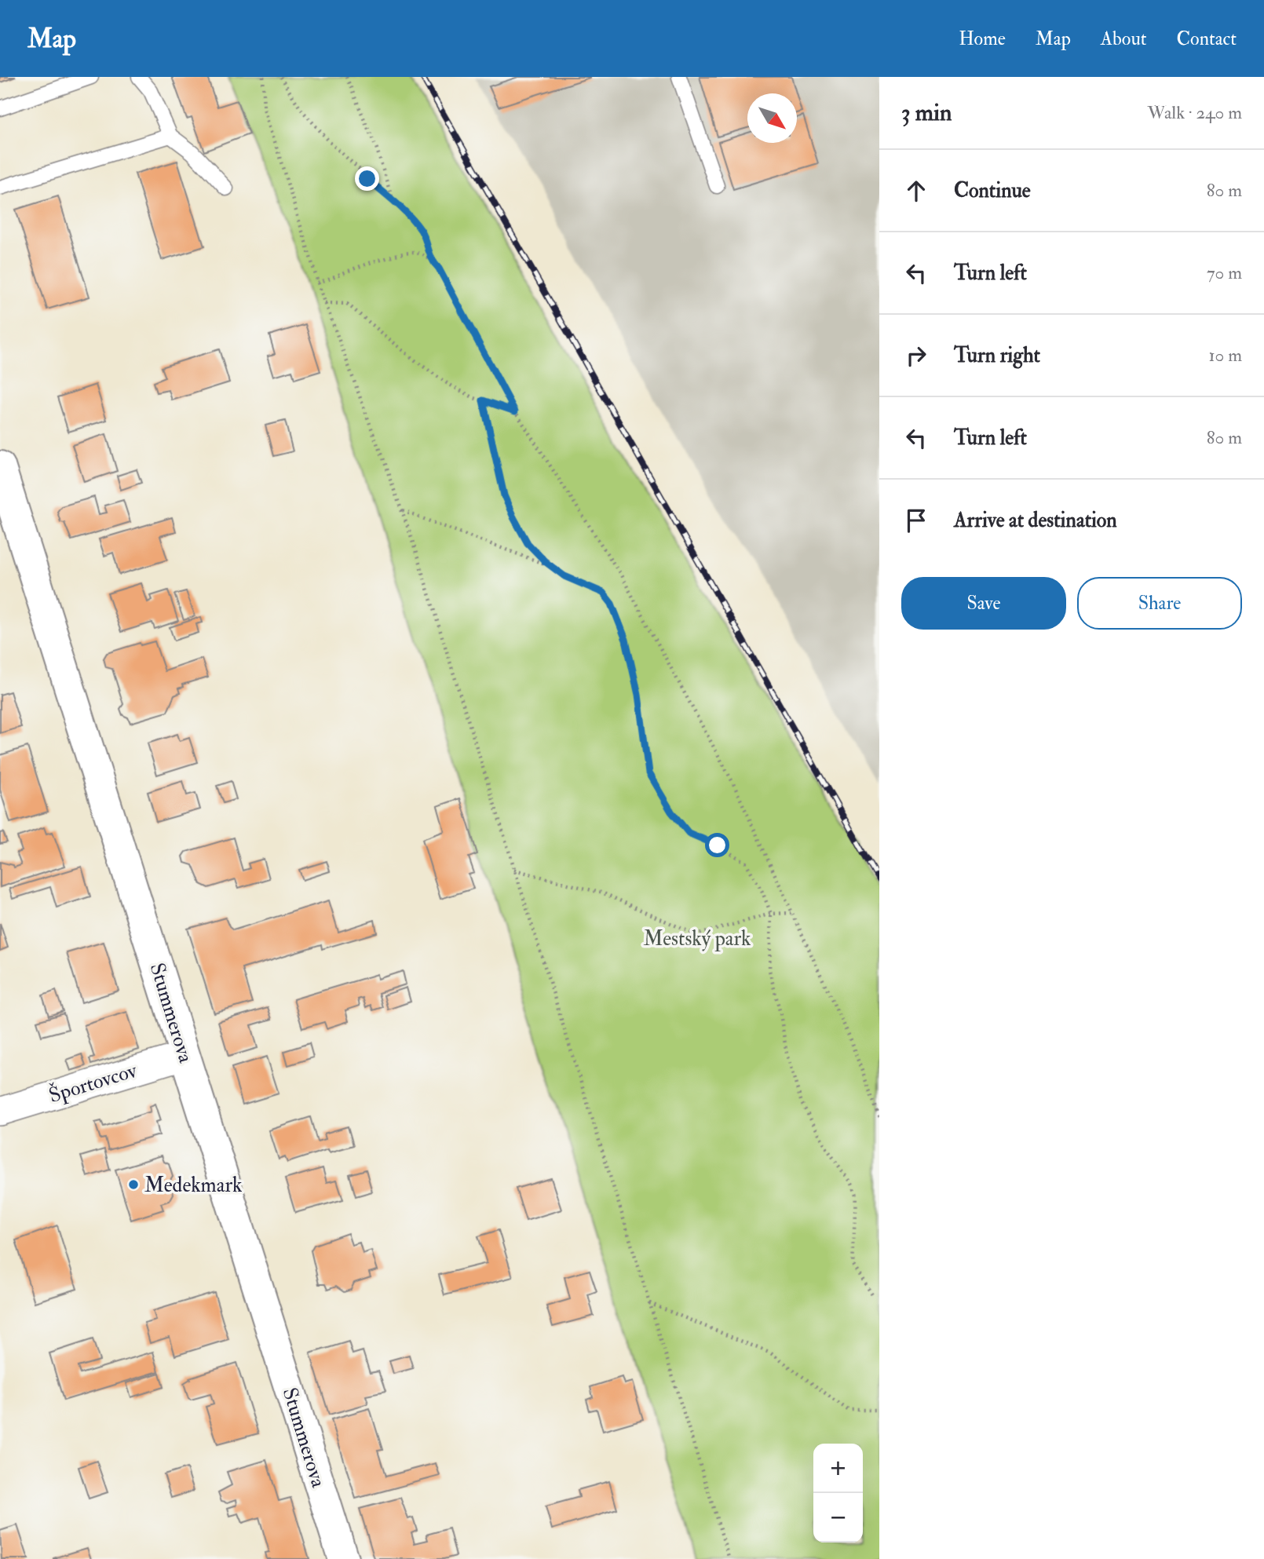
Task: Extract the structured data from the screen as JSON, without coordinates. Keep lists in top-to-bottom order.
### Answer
{
  "streets": {
    "street": ["Stummerova", "Športovcov"]
  },
  "crossings": [
    ["Stummerova", "Športovcov"]
  ],
  "parks": ["Mestský park"],
  "places": ["Medekmark"],
  "north": "bottom right",
  "page": {
    "header": "Map",
    "nav": [
      "Home",
      "Map",
      "About",
      "Contact"
    ],
    "heading": ["3 min", "Walk · 240 m"],
    "list": [
      ["Continue", "80 m"],
      ["Turn left", "70 m"],
      ["Turn right", "10 m"],
      ["Turn left", "80 m"],
      "Arrive at destination"
    ],
    "buttons": ["Save", "Share"],
    "map_buttons": ["+", "−"]
  }
}
